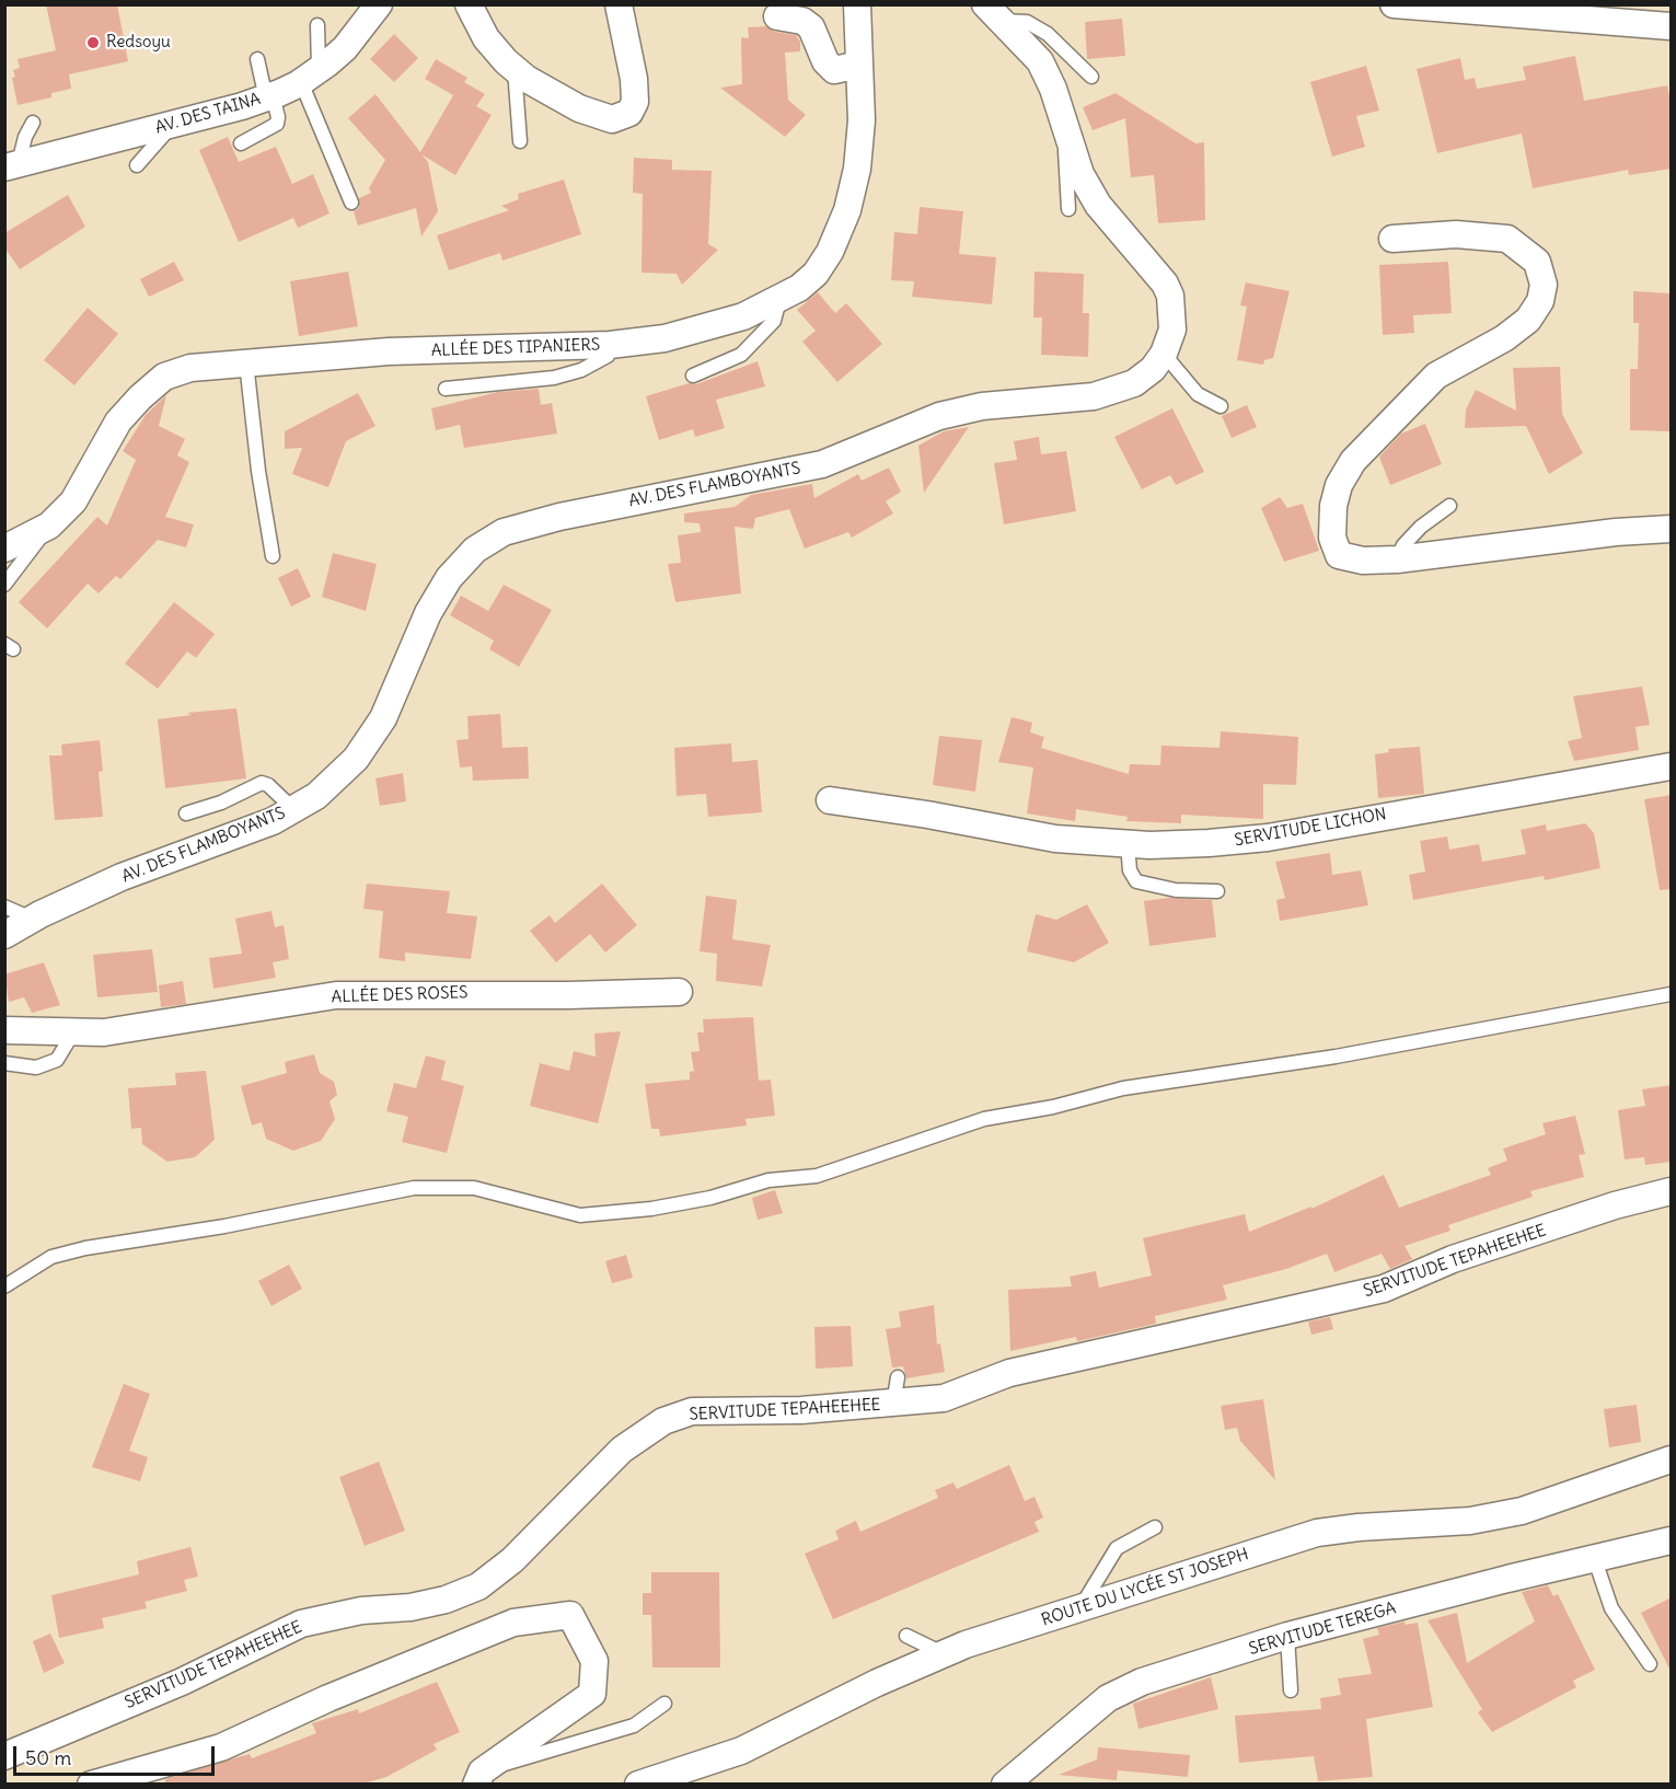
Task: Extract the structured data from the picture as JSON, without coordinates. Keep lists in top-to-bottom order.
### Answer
{
  "streets": {
    "street": [
      "AV. DES TAINA",
      "ALLÉE DES TIPANIERS",
      "AV. DES FLAMBOYANTS",
      "SERVITUDE LICHON",
      "ALLÉE DES ROSES",
      "SERVITUDE TEPAHEEHEE",
      "ROUTE DU LYCÉE ST JOSEPH",
      "SERVITUDE TEREGA"
    ]
  },
  "places": ["Redsoyu"],
  "scale_bar": "50 m"
}
